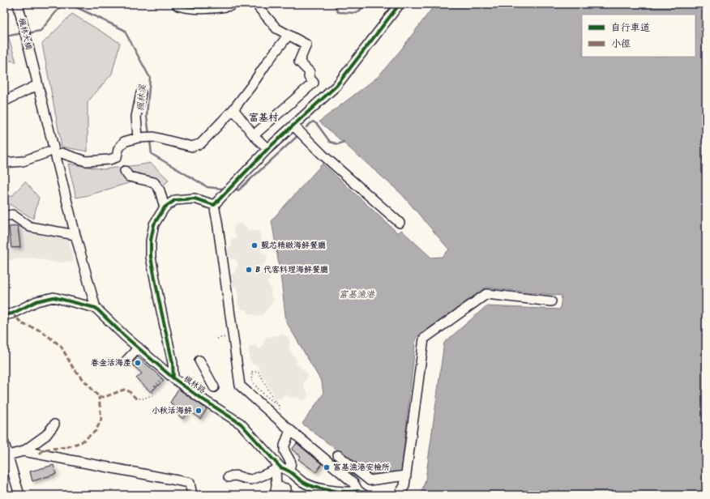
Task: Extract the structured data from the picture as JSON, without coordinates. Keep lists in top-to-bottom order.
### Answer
{
  "streets": {
    "street": ["楓林大橋", "楓林路"]
  },
  "crossings": [
    ["楓林大橋", "楓林路"]
  ],
  "districts": ["富基村"],
  "water": ["楓林溪", "富基漁港"],
  "places": [
    "覲芯精緻海鮮餐廳",
    "B 代客料理海鮮餐廳",
    "春金活海產",
    "小秋活海鮮",
    "富基漁港安檢所"
  ],
  "legend": ["自行車道", "小徑"]
}
